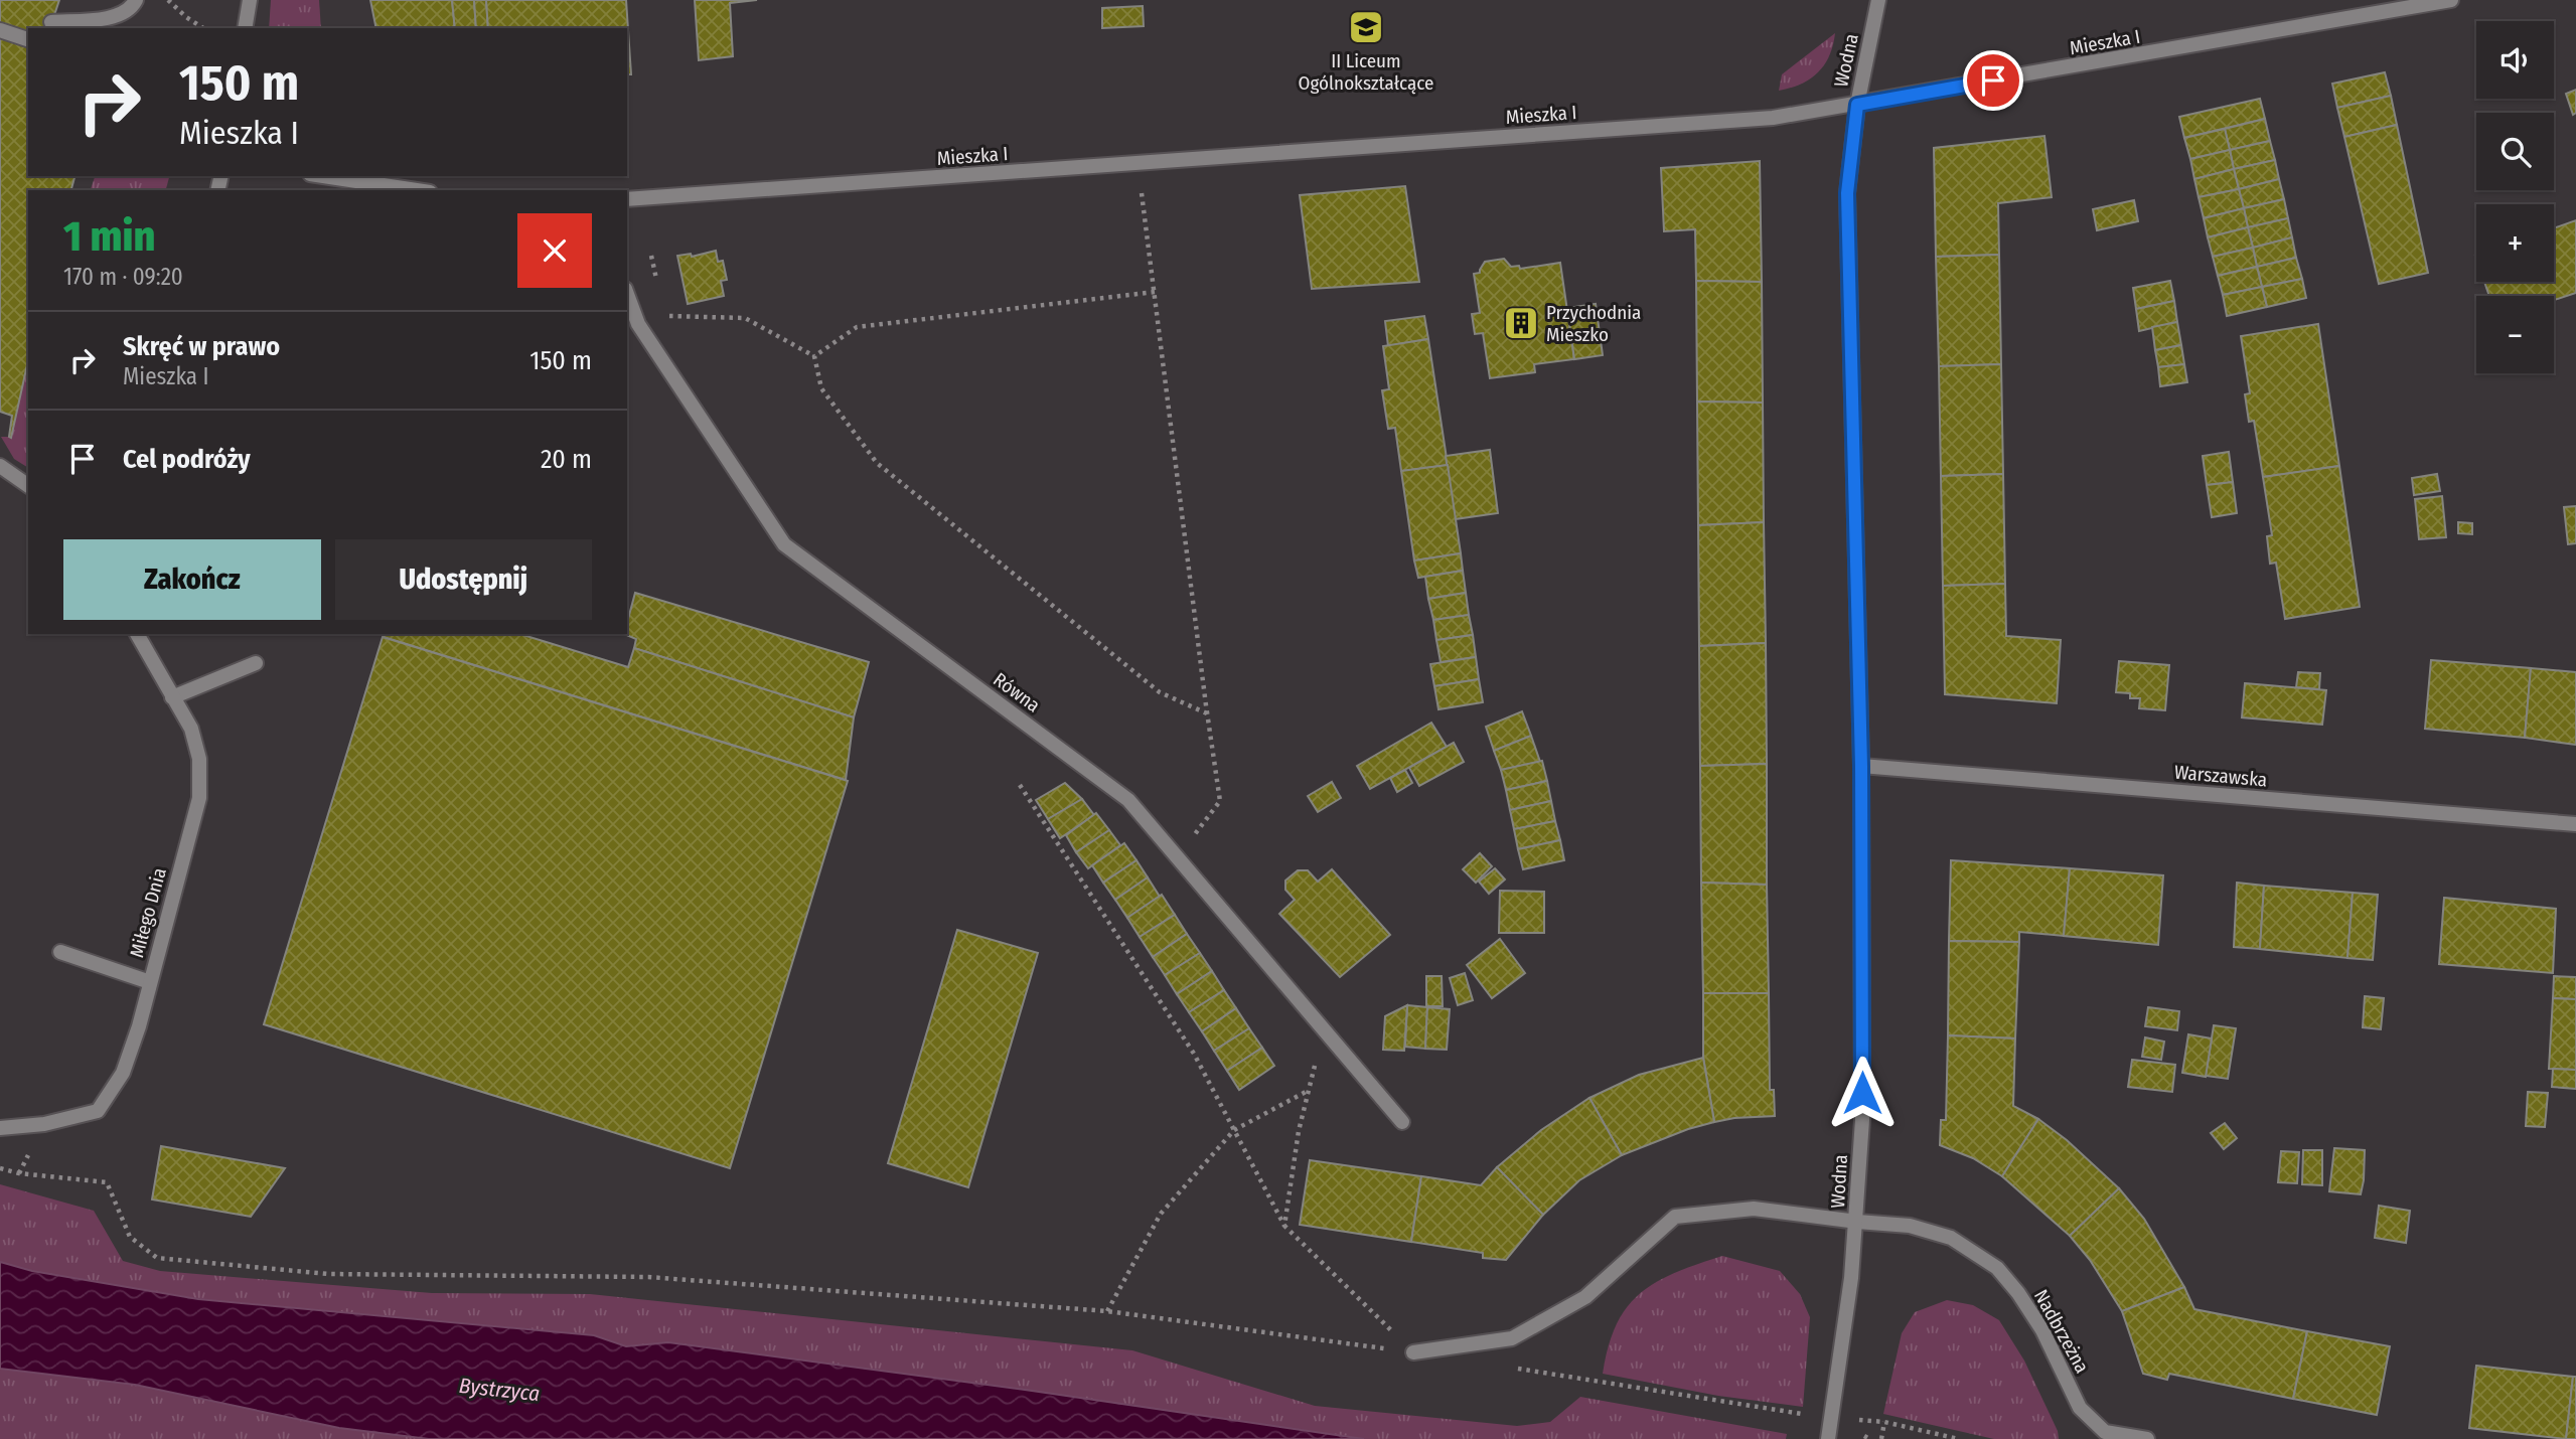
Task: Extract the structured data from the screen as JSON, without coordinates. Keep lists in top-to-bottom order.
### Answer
{
  "streets": {
    "street": [
      "Mieszka I",
      "Wodna",
      "Równa",
      "Warszawska",
      "Miłego Dnia",
      "Nadbrzeżna"
    ]
  },
  "crossings": [
    ["Mieszka I", "Wodna"],
    ["Wodna", "Warszawska"],
    ["Wodna", "Nadbrzeżna"]
  ],
  "water": ["Bystrzyca"],
  "places": {
    "school or university": ["II Liceum Ogólnokształcące"],
    "building": ["Przychodnia Mieszko"]
  },
  "page": {
    "map_buttons": ["+", "−"],
    "turn": ["150 m", "Mieszka I"],
    "heading": ["1 min", "170 m · 09:20"],
    "list": [
      {
        "name": "Skręć w prawo",
        "note": "Mieszka I",
        "value": "150 m"
      },
      {
        "name": "Cel podróży",
        "value": "20 m"
      }
    ],
    "buttons": ["Zakończ", "Udostępnij"]
  }
}
